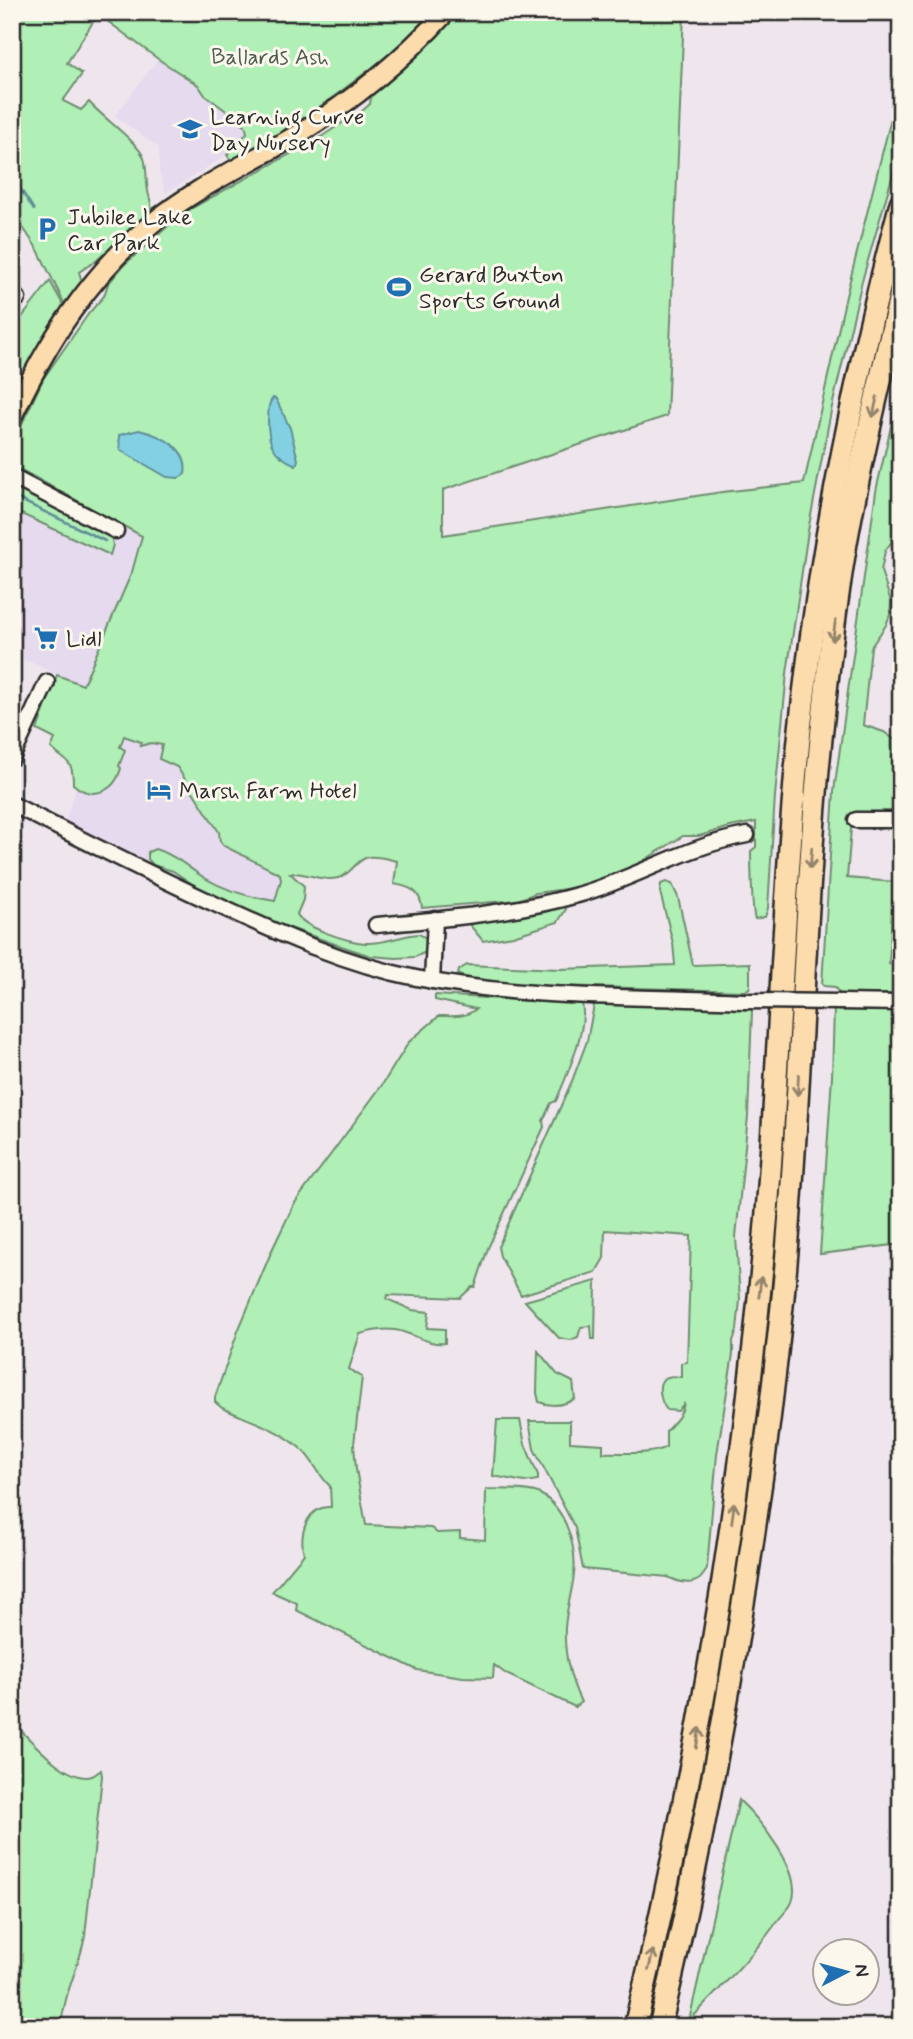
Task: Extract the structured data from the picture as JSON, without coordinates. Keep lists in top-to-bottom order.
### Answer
{
  "parks": ["Ballards Ash"],
  "places": {
    "school or university": ["Learning Curve Day Nursery"],
    "parking": ["Jubilee Lake Car Park"],
    "sports": ["Gerard Buxton Sports Ground"],
    "supermarket": ["Lidl"],
    "hotel": ["Marsh Farm Hotel"]
  },
  "north": "right"
}
